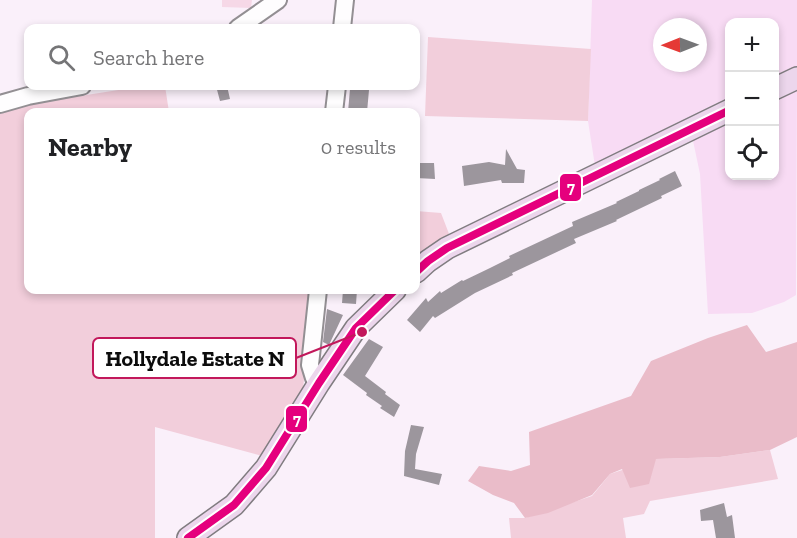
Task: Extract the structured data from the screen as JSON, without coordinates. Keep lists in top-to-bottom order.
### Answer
{
  "places": ["Hollydale Estate N"],
  "lines": ["transit line 7"],
  "north": "left",
  "page": {
    "map_buttons": ["+", "−"],
    "search": "Search here",
    "heading": ["Nearby", "0 results"]
  }
}
